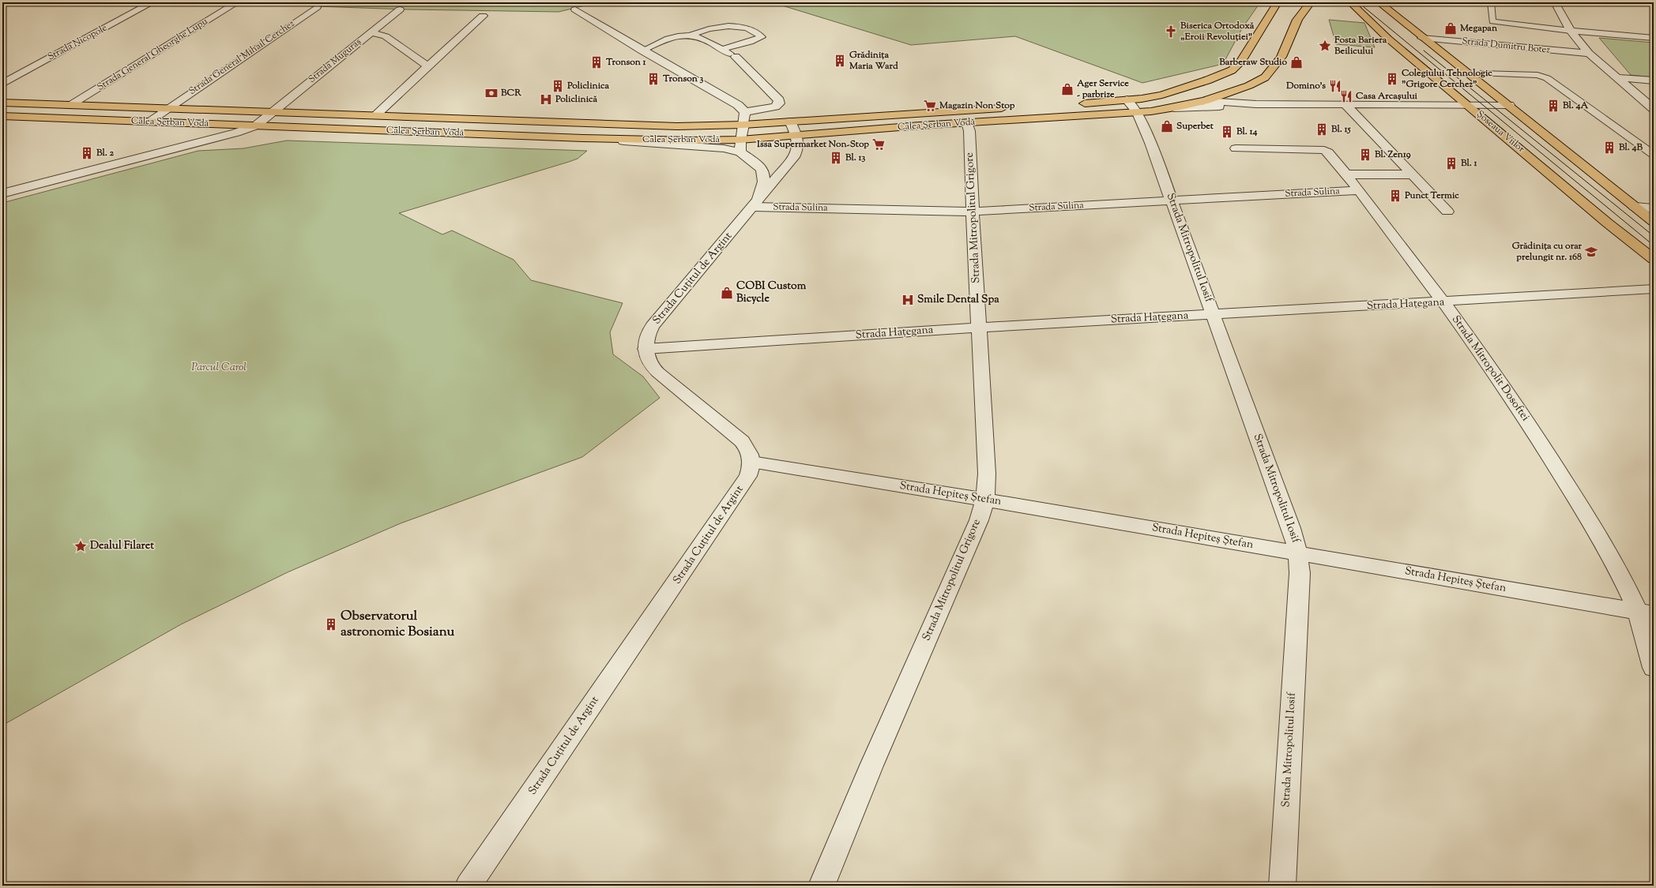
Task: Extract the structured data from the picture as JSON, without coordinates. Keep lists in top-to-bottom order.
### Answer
{
  "streets": {
    "main road": ["Calea Șerban Vodă", "Șoseaua Viilor"],
    "street": [
      "Strada Nicopole",
      "Strada Dumitru Botez",
      "Strada General Gheorghe Lupu",
      "Strada General Mihail Cerchez",
      "Strada Muguraș",
      "Strada Sulina",
      "Strada Mitropolitul Grigore",
      "Strada Mitropolitul Iosif",
      "Strada Cuțitul de Argint",
      "Strada Hațegana",
      "Strada Mitropolit Dosoftei",
      "Strada Hepiteș Ștefan"
    ]
  },
  "crossings": [
    ["Strada General Gheorghe Lupu", "Calea Șerban Vodă"],
    ["Strada General Mihail Cerchez", "Calea Șerban Vodă"],
    ["Strada Muguraș", "Calea Șerban Vodă"],
    ["Calea Șerban Vodă", "Strada Mitropolitul Grigore"],
    ["Calea Șerban Vodă", "Strada Mitropolitul Iosif"],
    ["Calea Șerban Vodă", "Strada Cuțitul de Argint"],
    ["Strada Sulina", "Strada Mitropolitul Grigore"],
    ["Strada Sulina", "Strada Mitropolitul Iosif"],
    ["Strada Sulina", "Strada Cuțitul de Argint"],
    ["Strada Sulina", "Strada Mitropolit Dosoftei"],
    ["Strada Mitropolitul Grigore", "Strada Hațegana"],
    ["Strada Mitropolitul Grigore", "Strada Hepiteș Ștefan"],
    ["Strada Mitropolitul Iosif", "Strada Hațegana"],
    ["Strada Mitropolitul Iosif", "Strada Hepiteș Ștefan"],
    ["Strada Cuțitul de Argint", "Strada Hațegana"],
    ["Strada Cuțitul de Argint", "Strada Hepiteș Ștefan"],
    ["Strada Hațegana", "Strada Mitropolit Dosoftei"],
    ["Strada Mitropolit Dosoftei", "Strada Hepiteș Ștefan"]
  ],
  "parks": ["Parcul Carol"],
  "places": {
    "shop": [
      "Megapan",
      "Barberaw Studio",
      "Ager Service - parbrize",
      "Superbet",
      "COBI Custom Bicycle"
    ],
    "church": ["Biserica Ortodoxă „Eroii Revoluției”"],
    "place": ["Fosta Bariera Beilicului", "Dealul Filaret"],
    "building": [
      "Grădinița Maria Ward",
      "Tronson 1",
      "Tronson 3",
      "Colegiului Tehnologic \"Grigore Cerchez\"",
      "Policlinica",
      "Bl. 4A",
      "Bl. 15",
      "Bl. 14",
      "Bl. 4B",
      "Bl. 2",
      "Bl. Zen19",
      "Bl. 13",
      "Bl. 1",
      "Punct Termic",
      "Observatorul astronomic Bosianu"
    ],
    "restaurant": ["Domino's", "Casa Arcașului"],
    "bank": ["BCR"],
    "hospital": ["Policlinică", "Smile Dental Spa"],
    "supermarket": ["Magazin Non Stop", "Issa Supermarket Non-Stop"],
    "school or university": ["Grădinița cu orar prelungit nr. 168"]
  }
}
